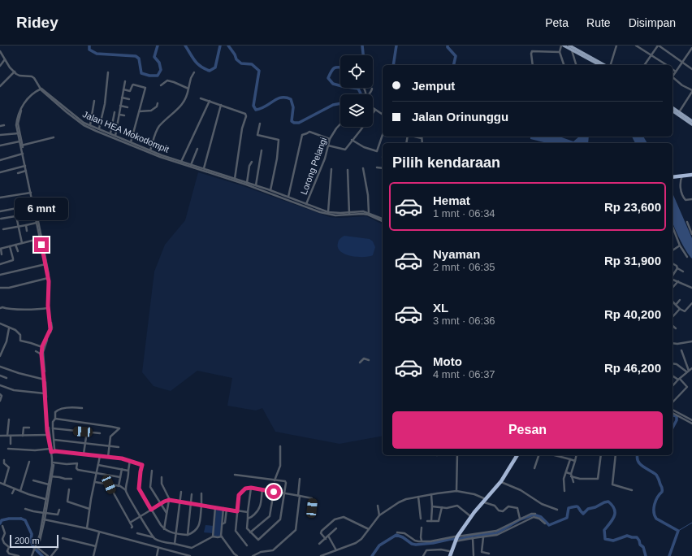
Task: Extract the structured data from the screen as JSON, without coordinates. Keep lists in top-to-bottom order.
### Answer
{
  "streets": {
    "street": ["Jalan HEA Mokodompit", "Lorong Pelangi"]
  },
  "crossings": [
    ["Jalan HEA Mokodompit", "Lorong Pelangi"]
  ],
  "scale_bar": "200 m",
  "page": {
    "header": "Ridey",
    "nav": ["Peta", "Rute", "Disimpan"],
    "banner": ["Jemput", "Jalan Orinunggu"],
    "heading": "Pilih kendaraan",
    "list": [
      {
        "name": "Hemat",
        "note": "1 mnt · 06:34",
        "value": "Rp 23,600"
      },
      {
        "name": "Nyaman",
        "note": "2 mnt · 06:35",
        "value": "Rp 31,900"
      },
      {
        "name": "XL",
        "note": "3 mnt · 06:36",
        "value": "Rp 40,200"
      },
      {
        "name": "Moto",
        "note": "4 mnt · 06:37",
        "value": "Rp 46,200"
      }
    ],
    "bubble": "6 mnt",
    "buttons": "Pesan",
    "scale": "200 m"
  }
}
